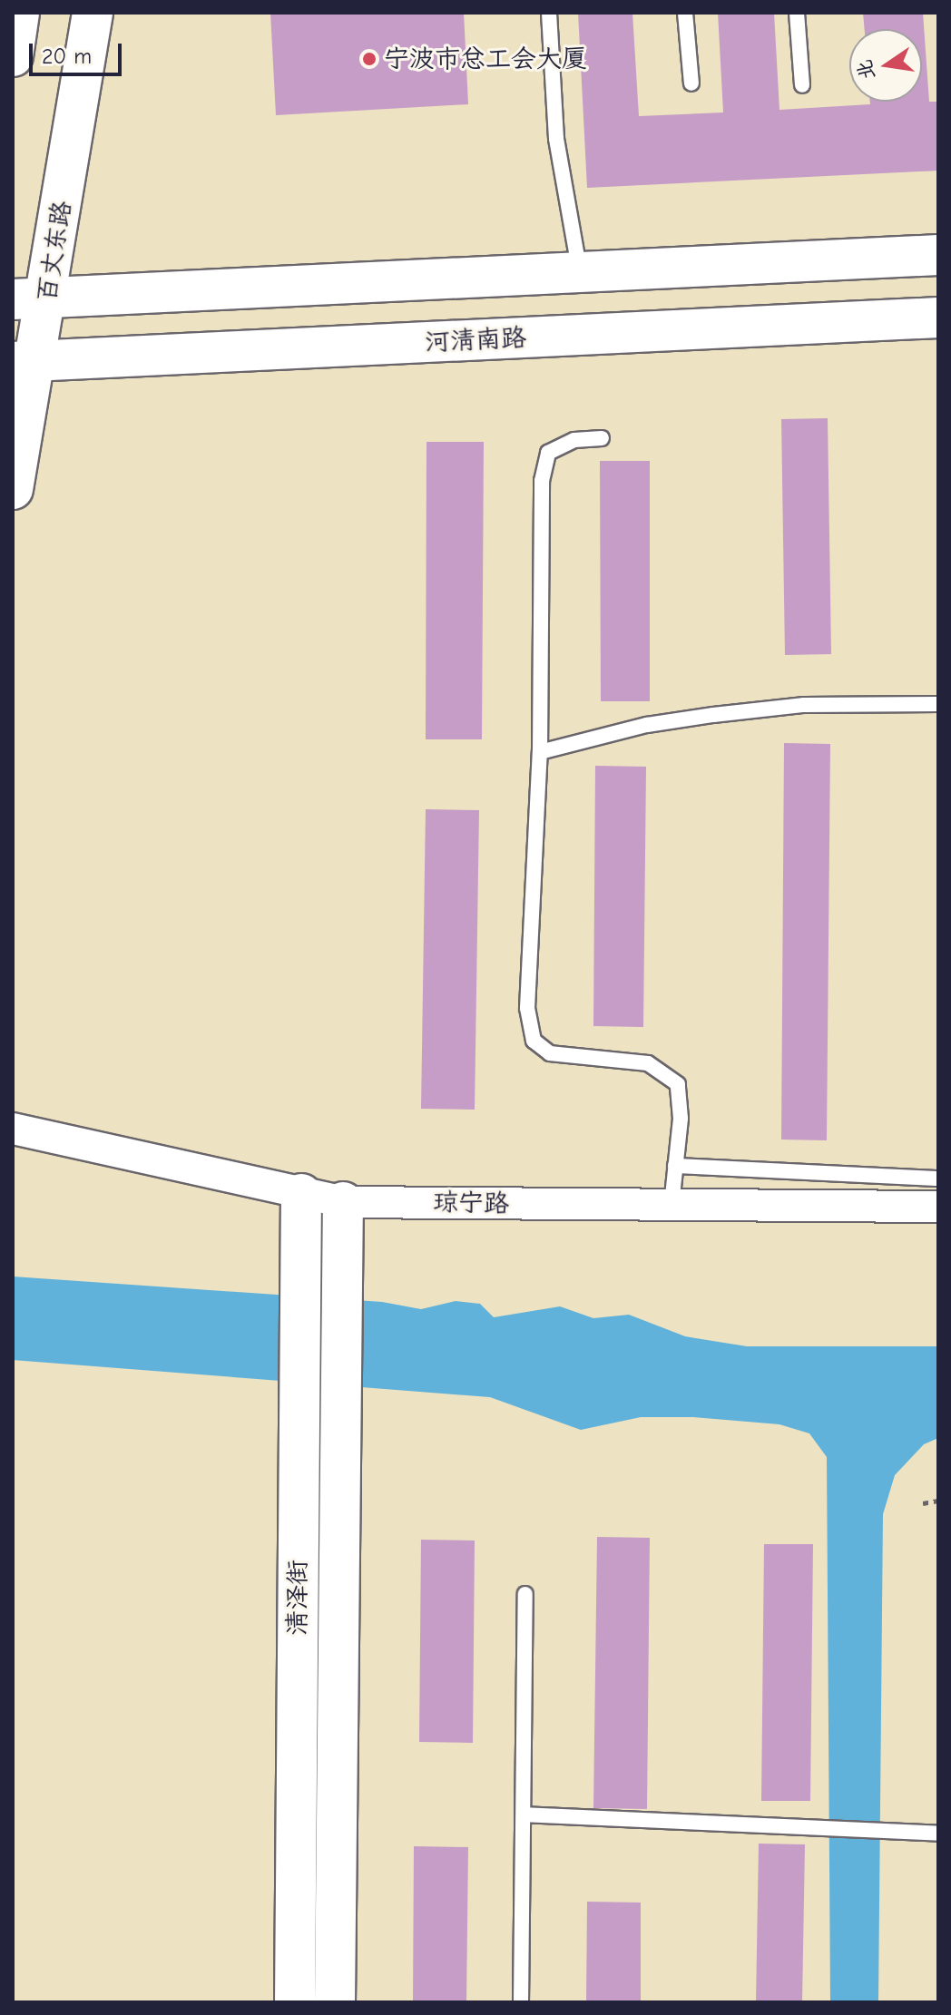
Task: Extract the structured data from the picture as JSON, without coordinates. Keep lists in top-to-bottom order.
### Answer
{
  "streets": {
    "main road": ["百丈东路", "河清南路", "清泽街"],
    "street": ["琼宁路"]
  },
  "crossings": [
    ["百丈东路", "河清南路"],
    ["琼宁路", "清泽街"]
  ],
  "places": ["宁波市总工会大厦"],
  "scale_bar": "20 m",
  "north": "left"
}
